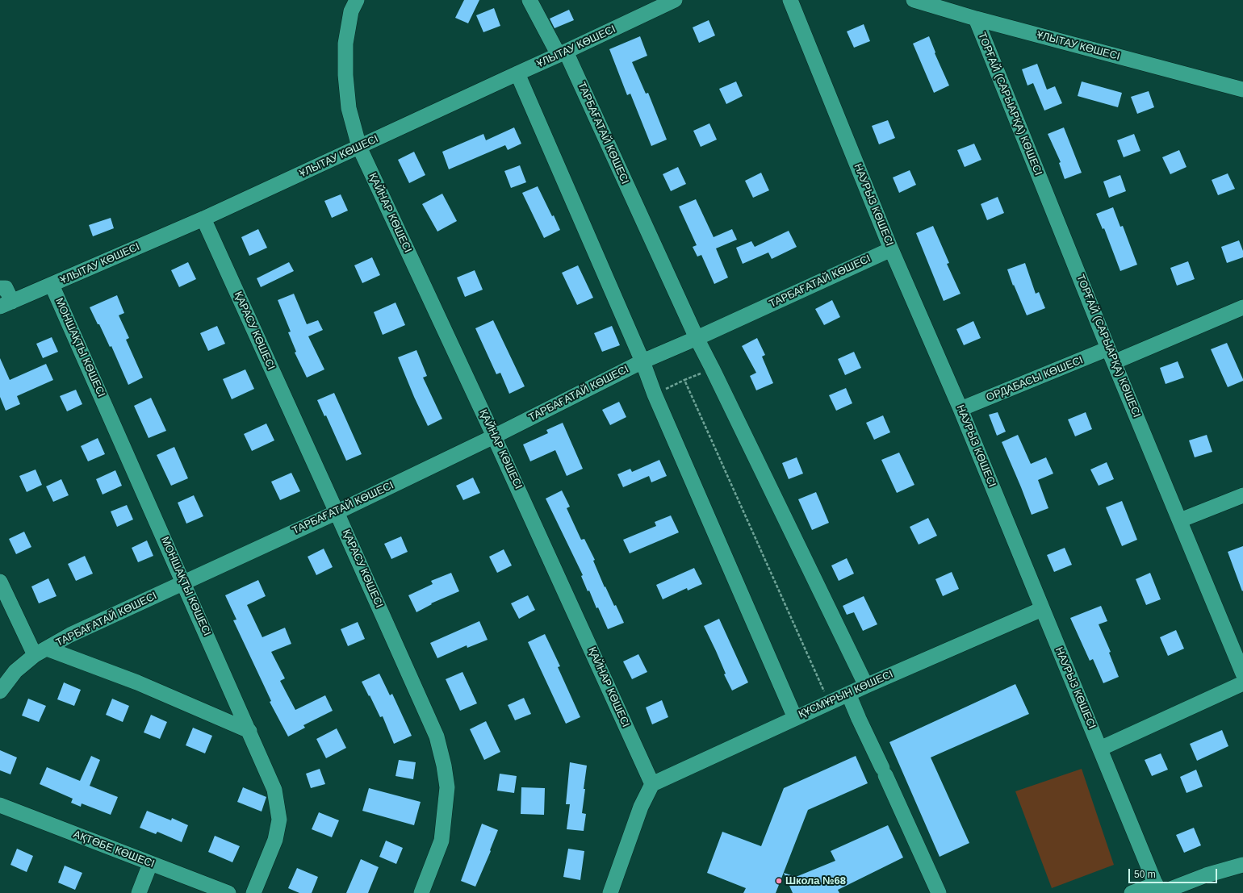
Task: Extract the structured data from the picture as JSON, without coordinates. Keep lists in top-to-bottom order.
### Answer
{
  "streets": {
    "street": [
      "ҰЛЫТАУ КӨШЕСІ",
      "ТОРҒАЙ (САРЫАРҚА) КӨШЕСІ",
      "ТАРБАҒАТАЙ КӨШЕСІ",
      "НАУРЫЗ КӨШЕСІ",
      "ҚАЙНАР КӨШЕСІ",
      "ҚАРАСУ КӨШЕСІ",
      "МОНШАҚТЫ КӨШЕСІ",
      "ОРДАБАСЫ КӨШЕСІ",
      "ҚҰСМҰРЫН КӨШЕСІ",
      "АҚТӨБЕ КӨШЕСІ"
    ]
  },
  "crossings": [
    ["ҰЛЫТАУ КӨШЕСІ", "ТОРҒАЙ (САРЫАРҚА) КӨШЕСІ"],
    ["ҰЛЫТАУ КӨШЕСІ", "ТАРБАҒАТАЙ КӨШЕСІ"],
    ["ҰЛЫТАУ КӨШЕСІ", "ҚАЙНАР КӨШЕСІ"],
    ["ҰЛЫТАУ КӨШЕСІ", "ҚАРАСУ КӨШЕСІ"],
    ["ҰЛЫТАУ КӨШЕСІ", "МОНШАҚТЫ КӨШЕСІ"],
    ["ТОРҒАЙ (САРЫАРҚА) КӨШЕСІ", "ОРДАБАСЫ КӨШЕСІ"],
    ["ТАРБАҒАТАЙ КӨШЕСІ", "НАУРЫЗ КӨШЕСІ"],
    ["ТАРБАҒАТАЙ КӨШЕСІ", "ҚАЙНАР КӨШЕСІ"],
    ["ТАРБАҒАТАЙ КӨШЕСІ", "ҚАРАСУ КӨШЕСІ"],
    ["ТАРБАҒАТАЙ КӨШЕСІ", "МОНШАҚТЫ КӨШЕСІ"],
    ["НАУРЫЗ КӨШЕСІ", "ОРДАБАСЫ КӨШЕСІ"],
    ["НАУРЫЗ КӨШЕСІ", "ҚҰСМҰРЫН КӨШЕСІ"],
    ["ҚАЙНАР КӨШЕСІ", "ҚҰСМҰРЫН КӨШЕСІ"]
  ],
  "places": ["Школа №68"],
  "scale_bar": "50 m"
}
